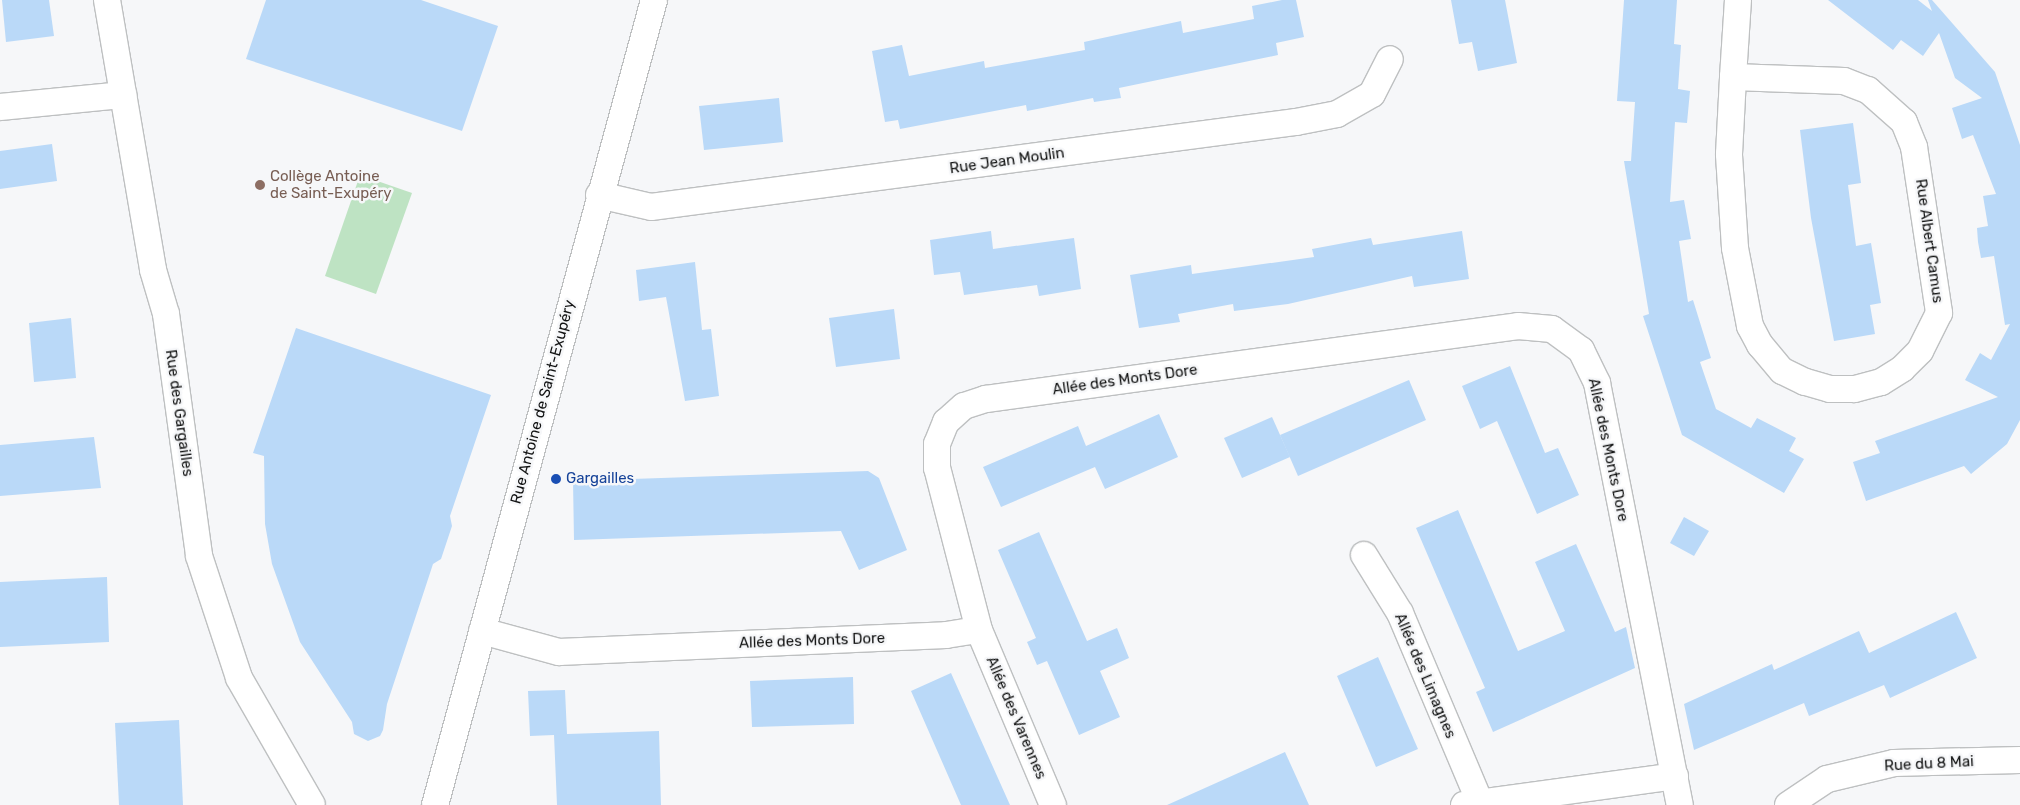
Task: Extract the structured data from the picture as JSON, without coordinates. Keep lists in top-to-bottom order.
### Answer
{
  "streets": {
    "street": [
      "Rue Jean Moulin",
      "Rue Albert Camus",
      "Allée des Monts Dore",
      "Rue Antoine de Saint-Exupéry",
      "Rue des Gargailles",
      "Allée des Limagnes",
      "Allée des Varennes",
      "Rue du 8 Mai"
    ]
  },
  "crossings": [
    ["Rue Jean Moulin", "Rue Antoine de Saint-Exupéry"],
    ["Allée des Monts Dore", "Rue Antoine de Saint-Exupéry"],
    ["Allée des Monts Dore", "Allée des Limagnes"],
    ["Allée des Monts Dore", "Allée des Varennes"]
  ],
  "places": ["Collège Antoine de Saint-Exupéry", "Gargailles"]
}
